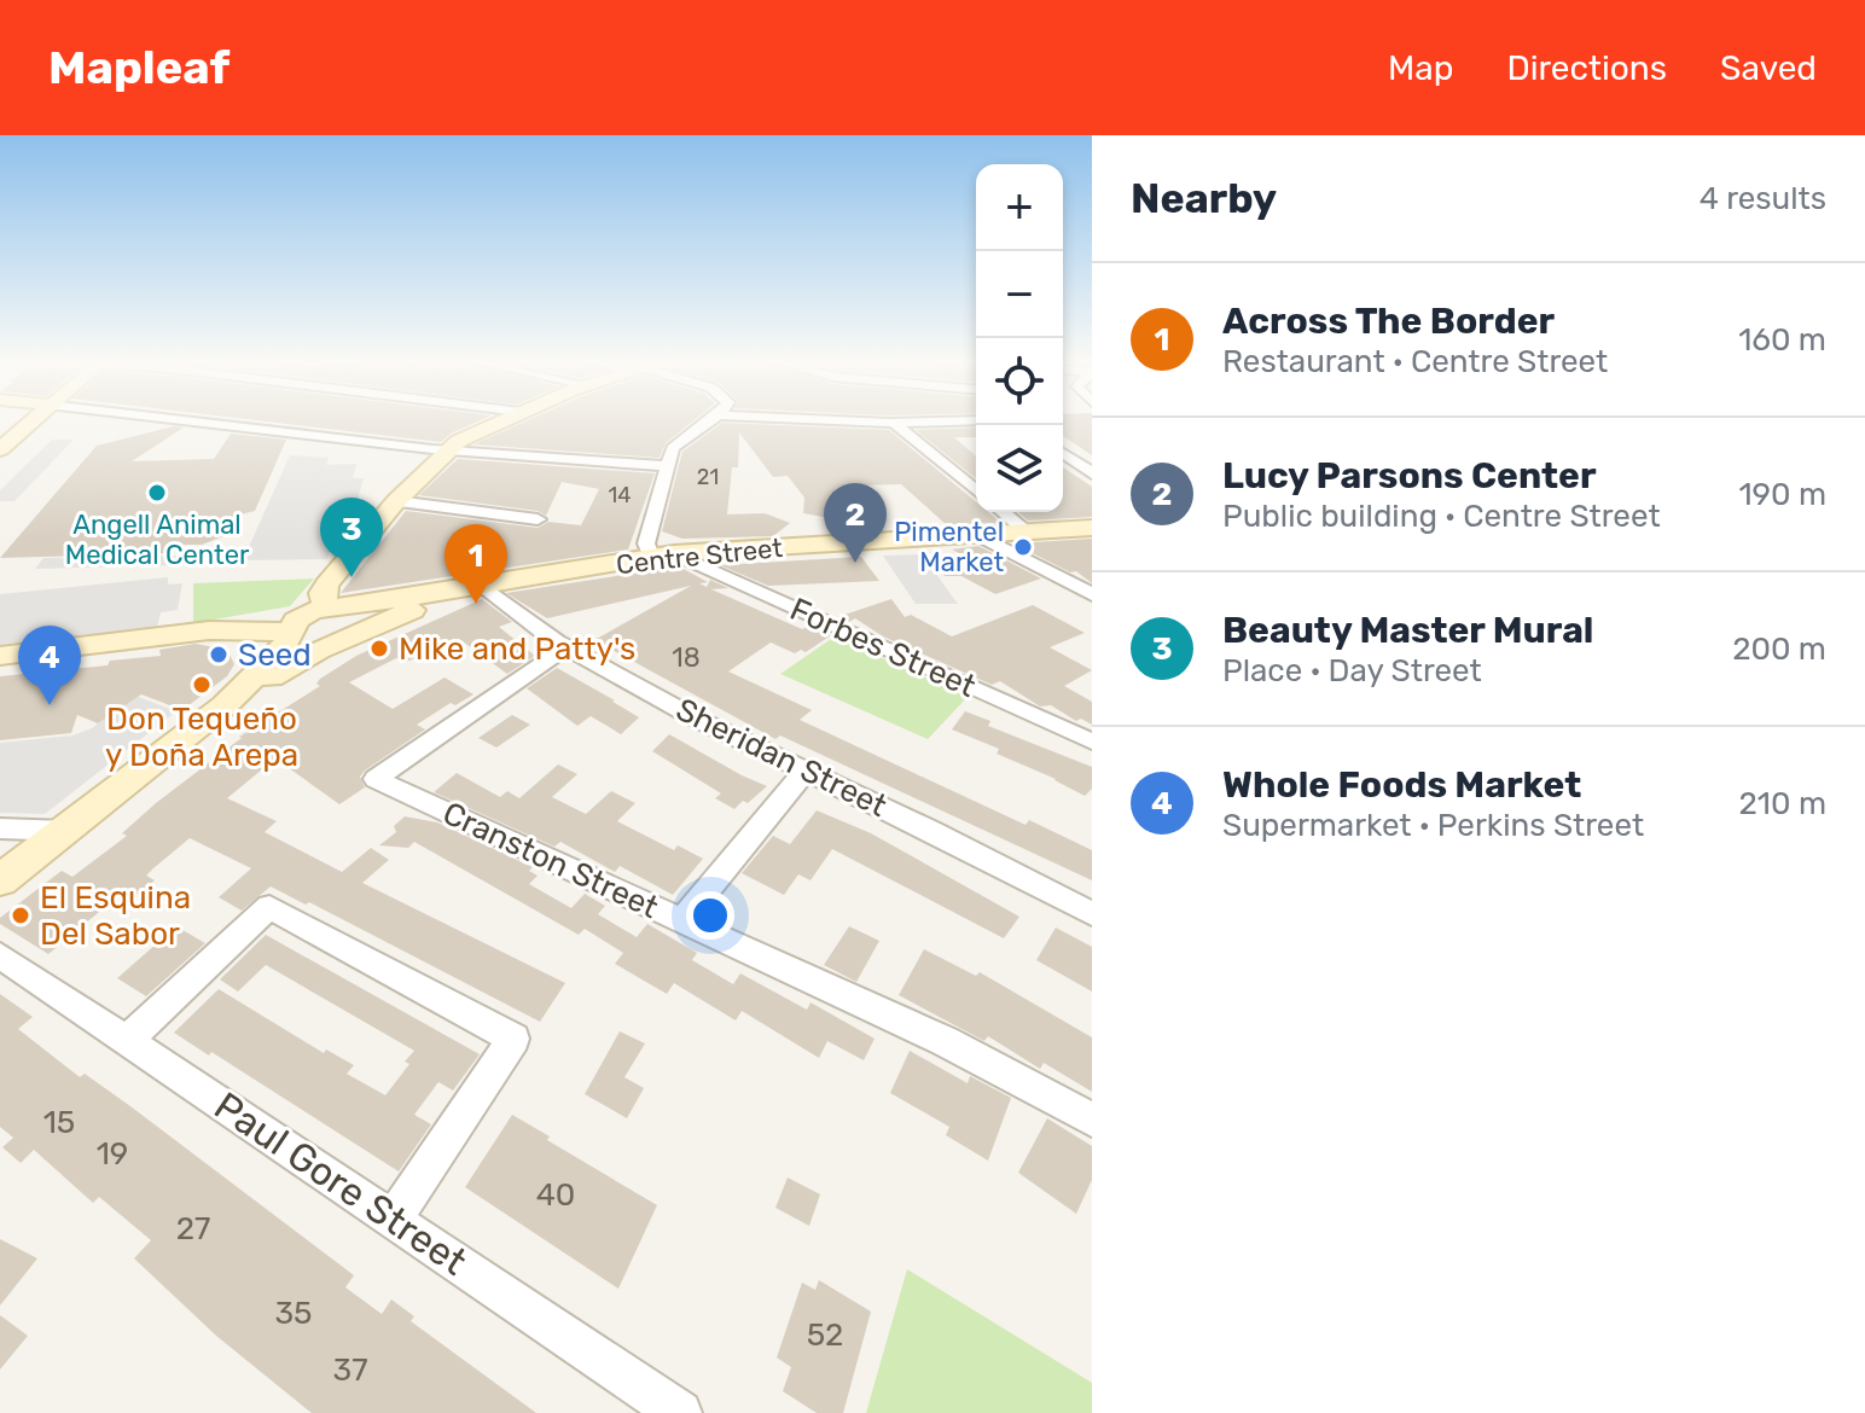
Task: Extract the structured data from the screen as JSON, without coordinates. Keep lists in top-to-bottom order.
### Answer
{
  "streets": {
    "main road": ["Centre Street"],
    "street": [
      "Forbes Street",
      "Sheridan Street",
      "Cranston Street",
      "Paul Gore Street"
    ]
  },
  "crossings": [
    ["Centre Street", "Forbes Street"],
    ["Centre Street", "Sheridan Street"],
    ["Sheridan Street", "Cranston Street"]
  ],
  "places": [
    "Angell Animal Medical Center",
    "Pimentel Market",
    "Mike and Patty's",
    "Seed",
    "Don Tequeño y Doña Arepa",
    "El Esquina Del Sabor"
  ],
  "house_numbers": [
    "21",
    "14",
    "18",
    "15",
    "19",
    "40",
    "27",
    "35",
    "52",
    "37"
  ],
  "page": {
    "header": "Mapleaf",
    "nav": ["Map", "Directions", "Saved"],
    "heading": ["Nearby", "4 results"],
    "map_buttons": ["+", "−"],
    "list": [
      {
        "mark": "1",
        "name": "Across The Border",
        "note": "Restaurant · Centre Street",
        "value": "160 m"
      },
      {
        "mark": "2",
        "name": "Lucy Parsons Center",
        "note": "Public building · Centre Street",
        "value": "190 m"
      },
      {
        "mark": "3",
        "name": "Beauty Master Mural",
        "note": "Place · Day Street",
        "value": "200 m"
      },
      {
        "mark": "4",
        "name": "Whole Foods Market",
        "note": "Supermarket · Perkins Street",
        "value": "210 m"
      }
    ],
    "pins": [
      "2",
      "3",
      "1",
      "4"
    ]
  }
}
